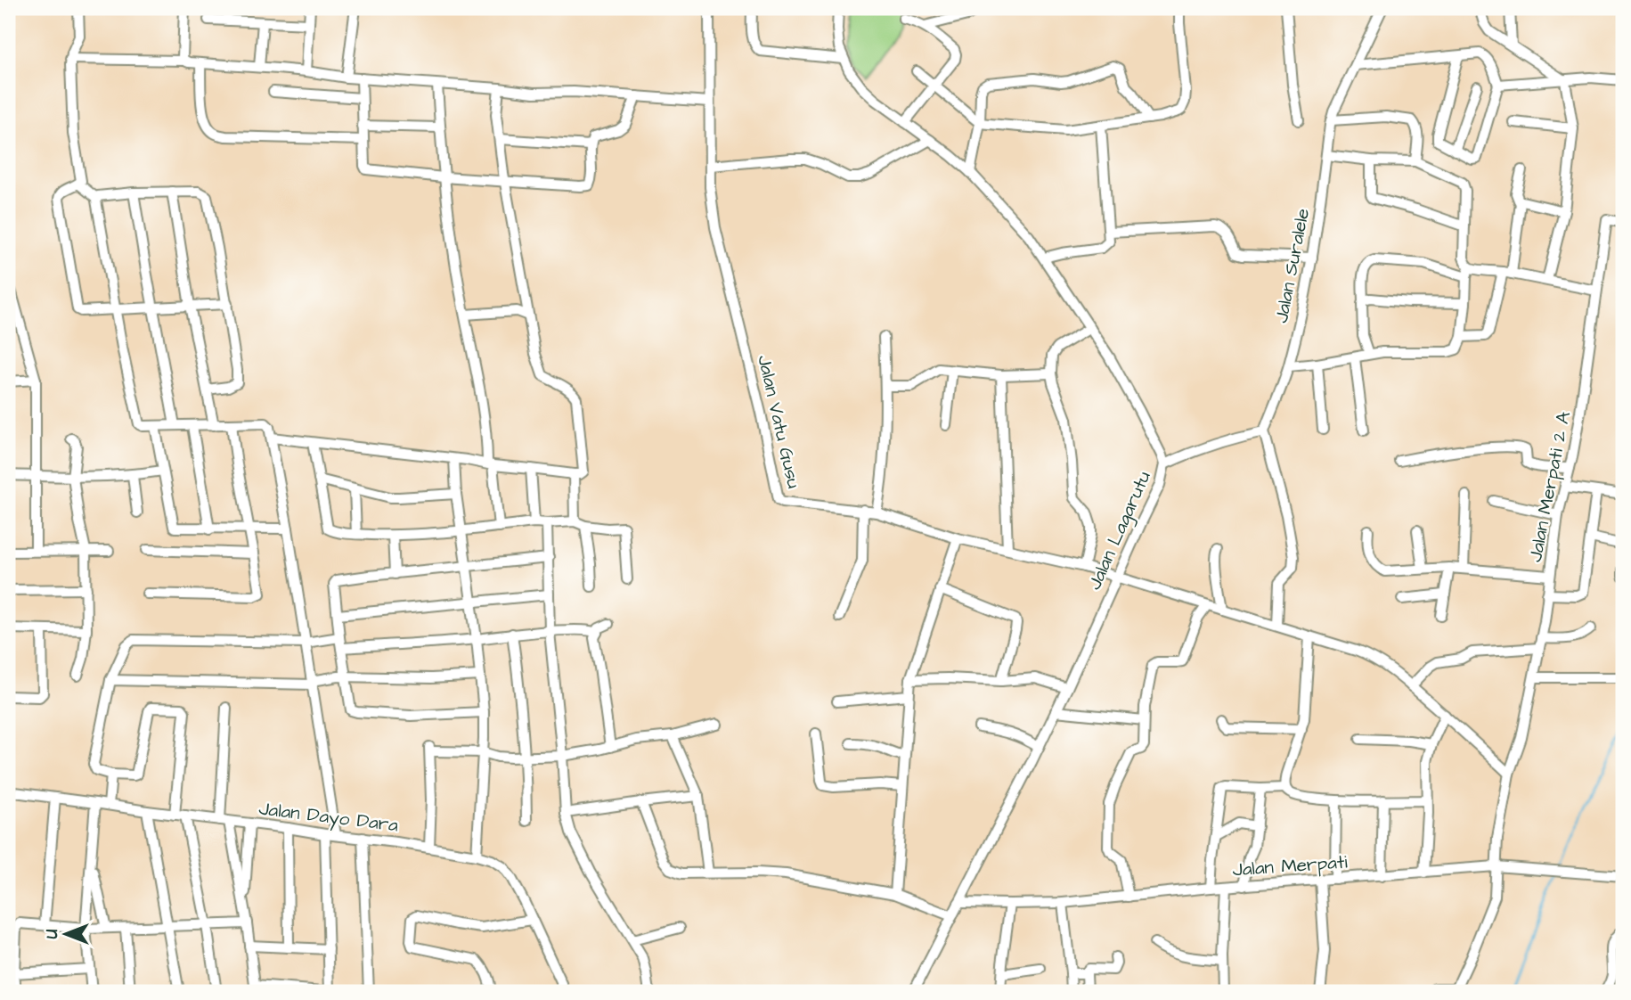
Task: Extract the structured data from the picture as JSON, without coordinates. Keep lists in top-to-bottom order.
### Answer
{
  "streets": {
    "street": [
      "Jalan Suralele",
      "Jalan Vatu Gusu",
      "Jalan Merpati 2 A",
      "Jalan Lagarutu",
      "Jalan Dayo Dara",
      "Jalan Merpati"
    ]
  },
  "crossings": [
    ["Jalan Vatu Gusu", "Jalan Lagarutu"],
    ["Jalan Merpati 2 A", "Jalan Merpati"],
    ["Jalan Lagarutu", "Jalan Merpati"]
  ],
  "north": "left"
}
